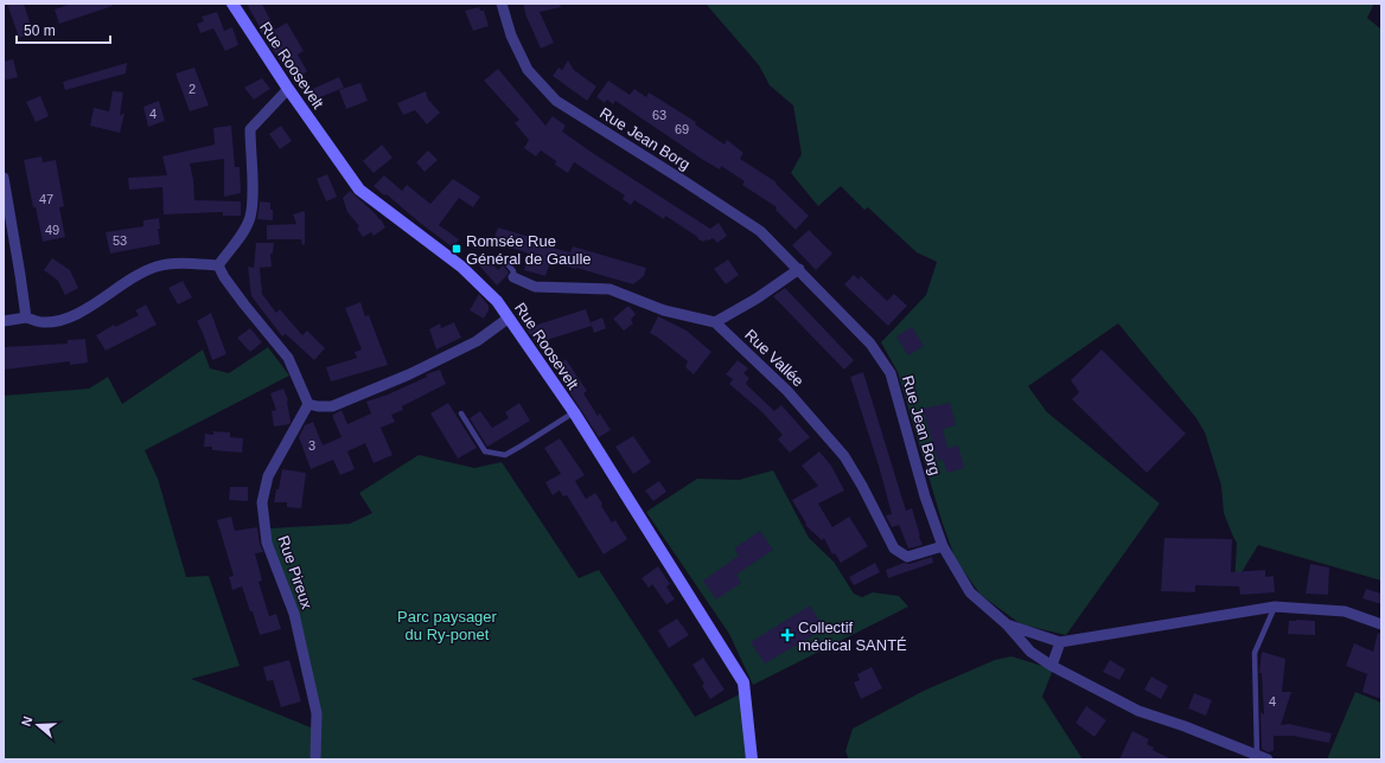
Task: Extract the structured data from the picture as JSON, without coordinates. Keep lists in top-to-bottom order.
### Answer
{
  "streets": {
    "main road": ["Rue Roosevelt"],
    "street": ["Rue Jean Borg", "Rue Vallée", "Rue Pireux"]
  },
  "crossings": [
    ["Rue Jean Borg", "Rue Vallée"]
  ],
  "parks": ["Parc paysager du Ry-ponet"],
  "places": {
    "transit": ["Romsée Rue Général de Gaulle"],
    "health": ["Collectif médical SANTÉ"]
  },
  "house_numbers": [
    "2",
    "4",
    "63",
    "69",
    "47",
    "49",
    "53",
    "3",
    "4"
  ],
  "scale_bar": "50 m",
  "north": "left"
}
